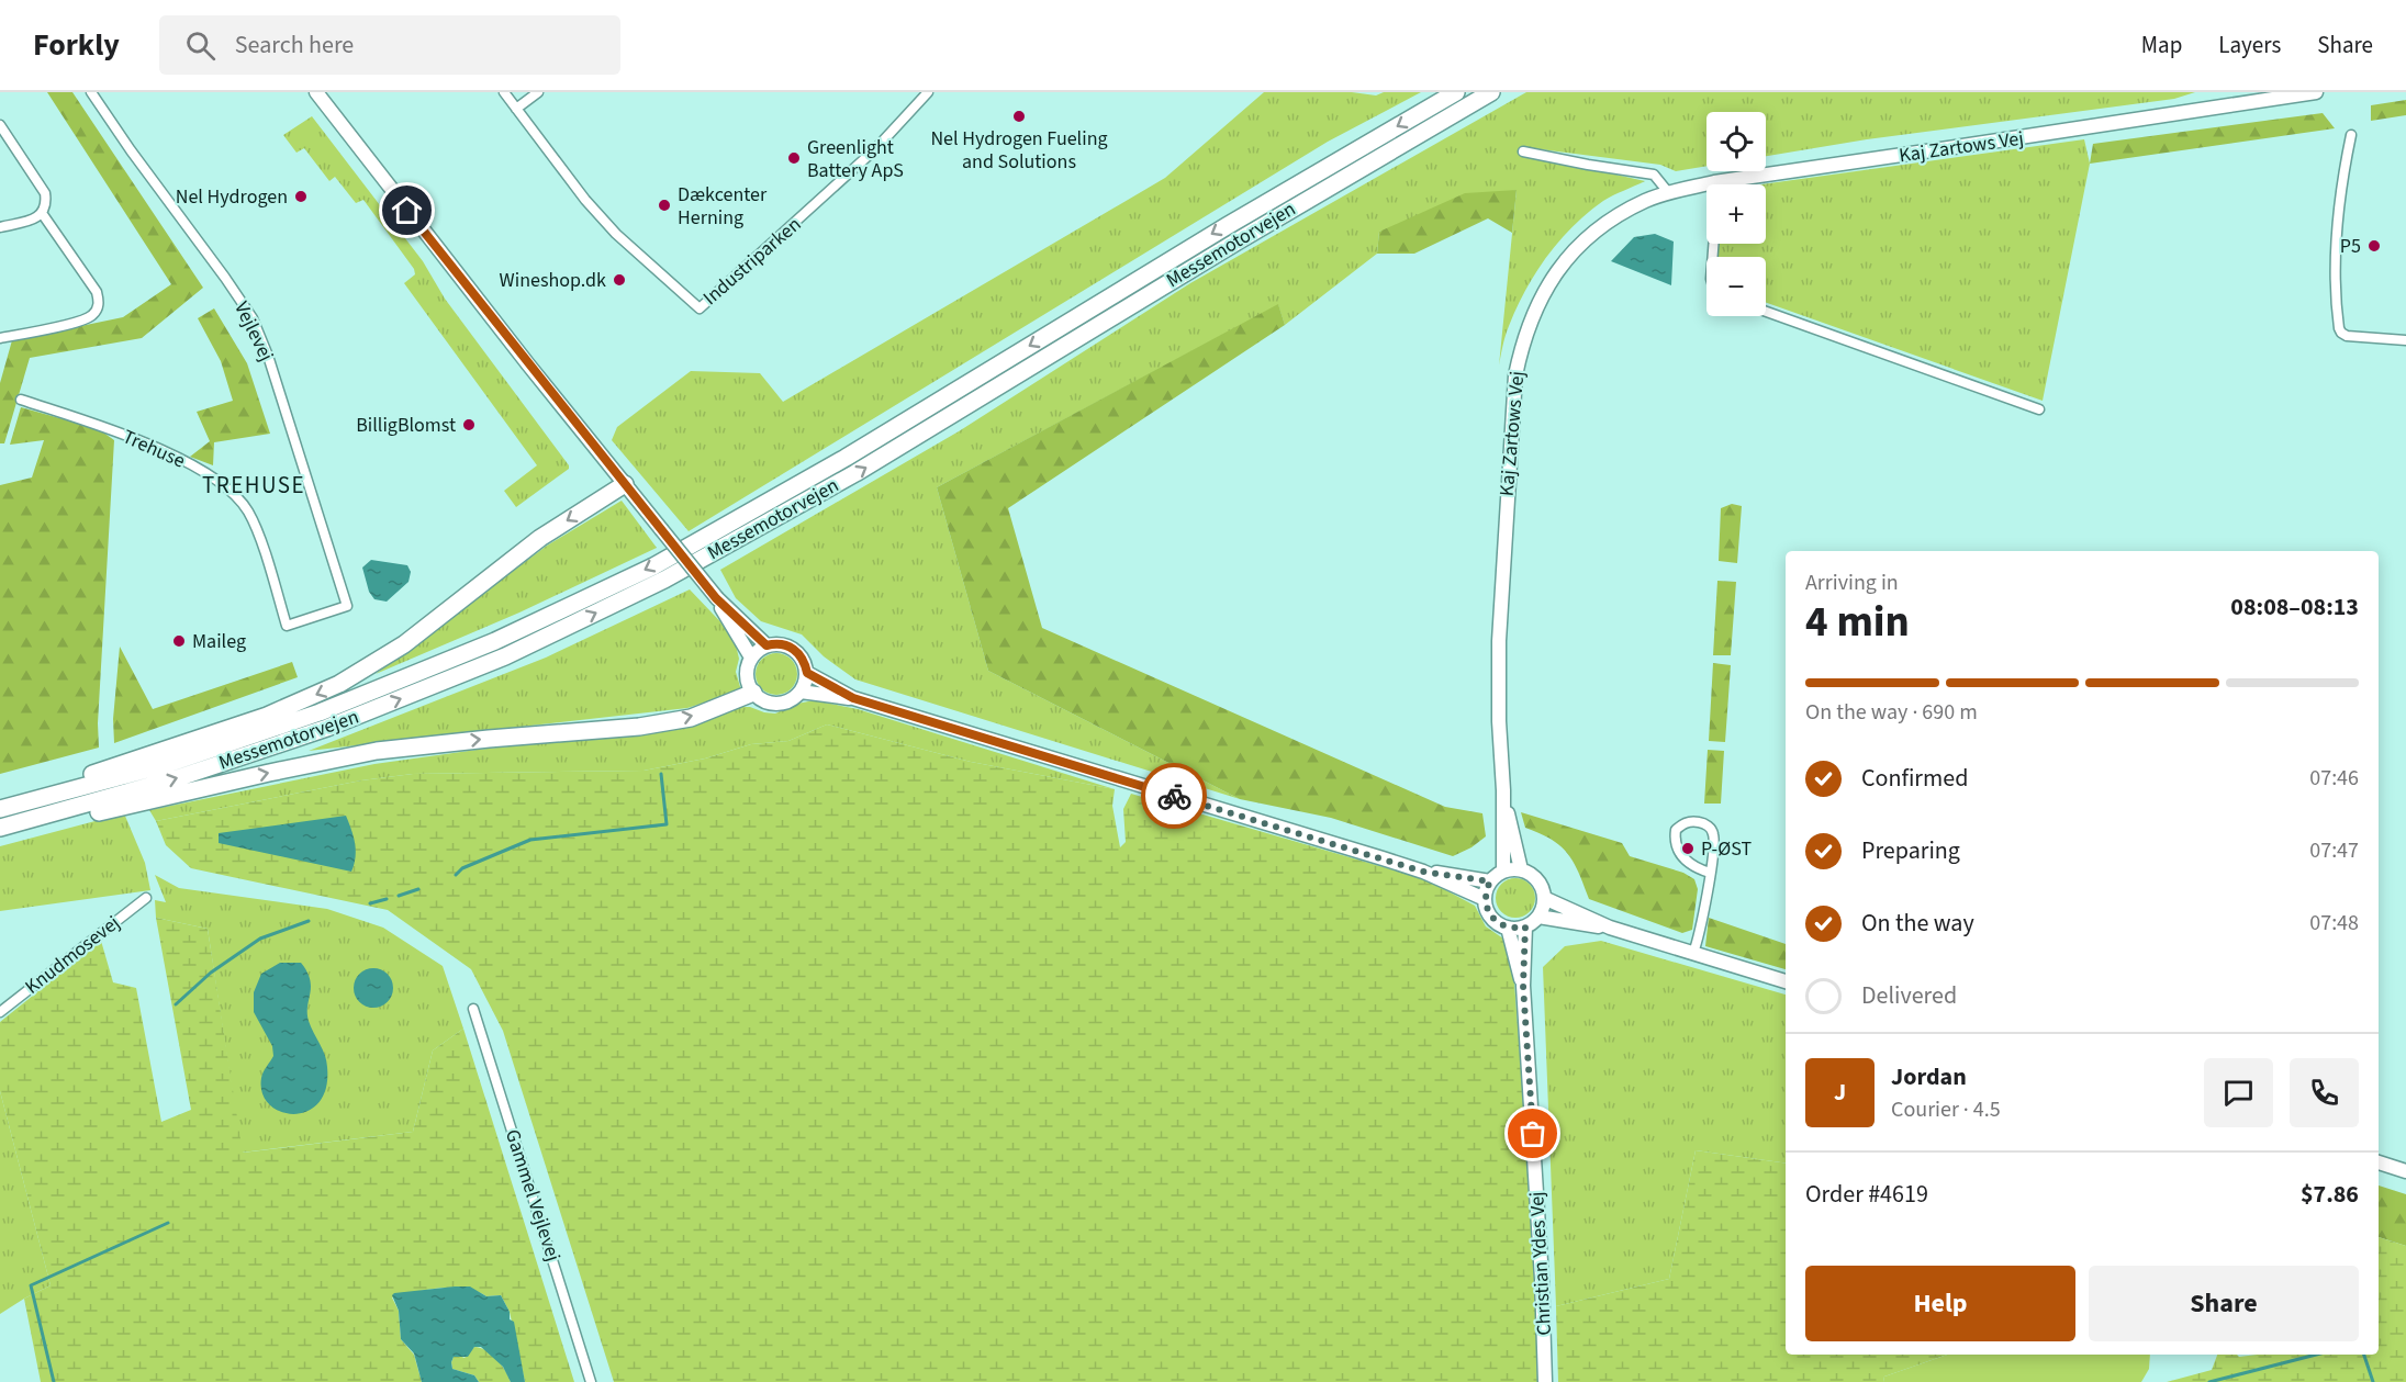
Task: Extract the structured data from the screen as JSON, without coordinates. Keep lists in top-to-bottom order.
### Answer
{
  "streets": {
    "highway": ["Messemotorvejen"],
    "main road": ["Kaj Zartows Vej", "Christian Ydes Vej"],
    "street": [
      "Industriparken",
      "Vejlevej",
      "Trehuse",
      "Knudmosevej",
      "Gammel Vejlevej"
    ]
  },
  "crossings": [
    ["Kaj Zartows Vej", "Christian Ydes Vej"],
    ["Vejlevej", "Trehuse"]
  ],
  "districts": ["TREHUSE"],
  "places": [
    "Nel Hydrogen Fueling and Solutions",
    "Greenlight Battery ApS",
    "Nel Hydrogen",
    "Dækcenter Herning",
    "P5",
    "Wineshop.dk",
    "BilligBlomst",
    "Maileg",
    "P-ØST"
  ],
  "page": {
    "header": "Forkly",
    "search": "Search here",
    "nav": ["Map", "Layers", "Share"],
    "map_buttons": ["+", "−"],
    "heading": ["4 min", "Arriving in", "08:08–08:13"],
    "panel": [
      "Jordan",
      "Courier · 4.5",
      "Order #4619",
      "$7.86"
    ],
    "bar": "On the way · 690 m",
    "list": [
      ["Confirmed", "07:46"],
      ["Preparing", "07:47"],
      ["On the way", "07:48"],
      "Delivered"
    ],
    "round": "J",
    "buttons": ["Help", "Share"]
  }
}
